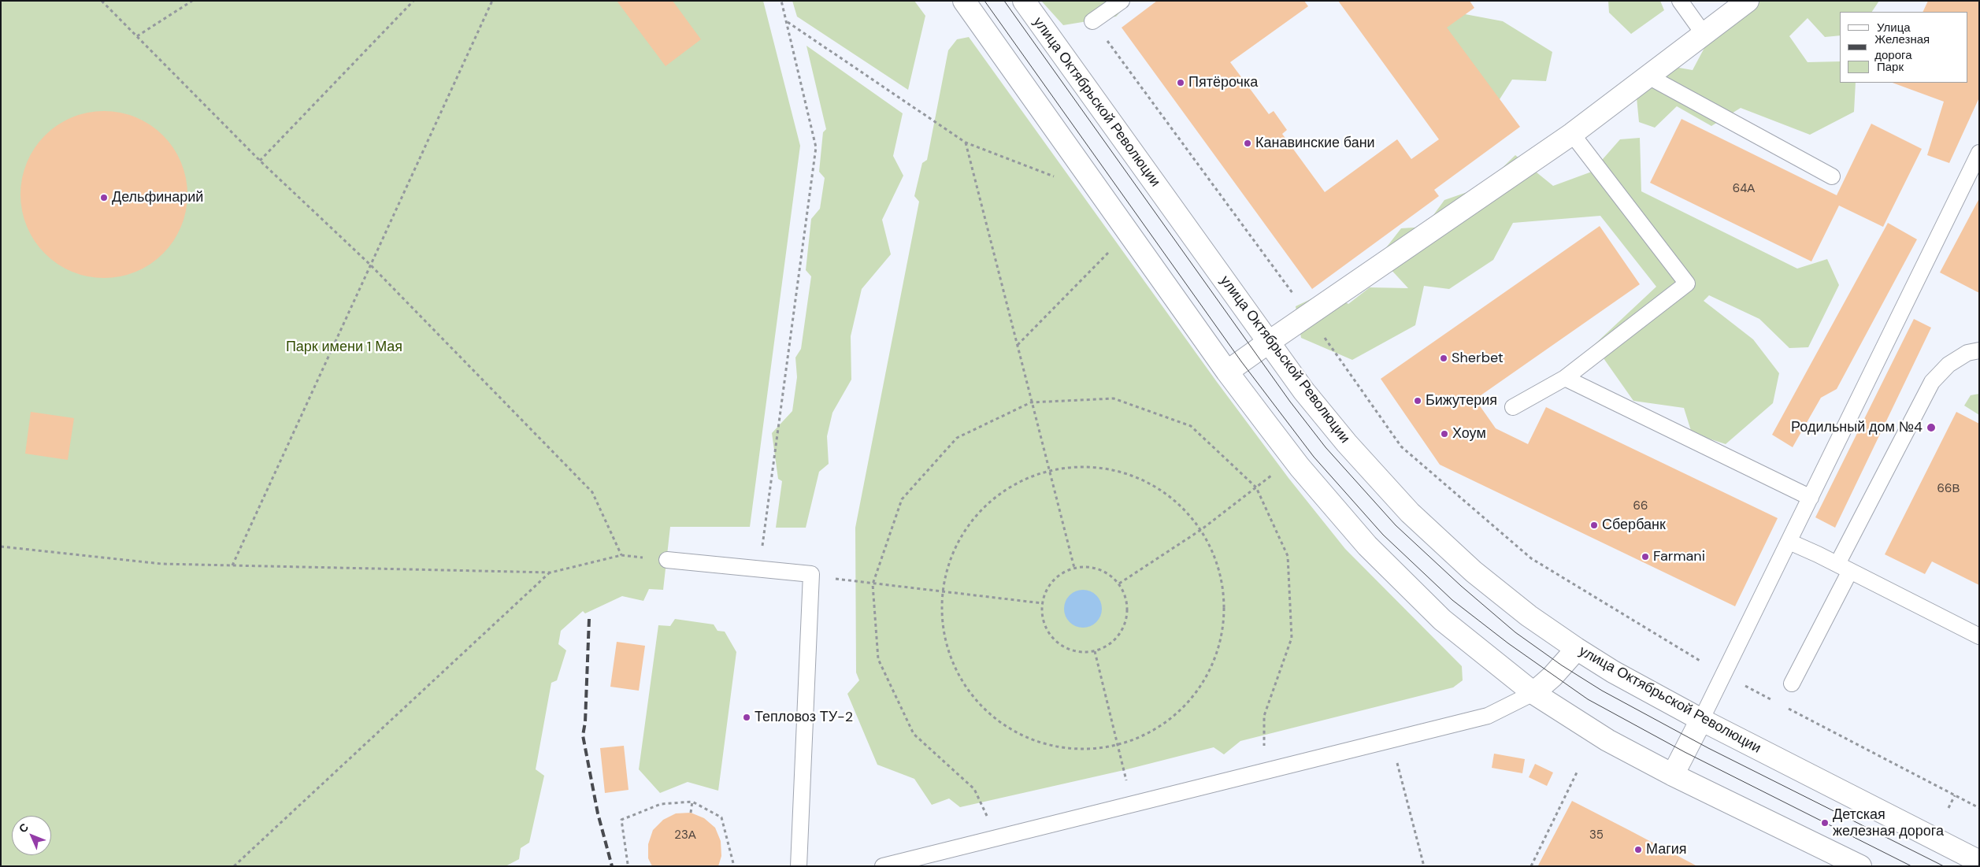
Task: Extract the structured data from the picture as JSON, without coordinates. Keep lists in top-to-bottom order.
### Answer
{
  "streets": {
    "main road": ["улица Октябрьской Революции"]
  },
  "parks": ["Парк имени 1 Мая"],
  "places": [
    "Пятёрочка",
    "Канавинские бани",
    "Дельфинарий",
    "Sherbet",
    "Бижутерия",
    "Родильный дом №4",
    "Хоум",
    "Сбербанк",
    "Farmani",
    "Тепловоз ТУ-2",
    "Детская железная дорога",
    "Магия"
  ],
  "house_numbers": [
    "64А",
    "66В",
    "66",
    "23А",
    "35"
  ],
  "legend": ["Улица", "Железная дорога", "Парк"],
  "north": "top left"
}
